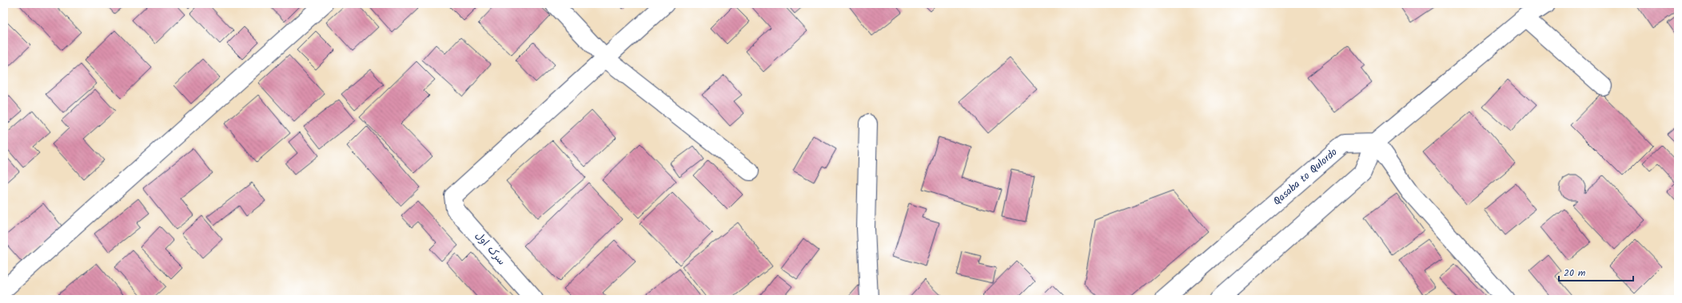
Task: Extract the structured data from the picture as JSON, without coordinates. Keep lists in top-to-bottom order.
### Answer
{
  "streets": {
    "street": ["Qasaba to Qulordo", "سرک اول"]
  },
  "scale_bar": "20 m"
}
